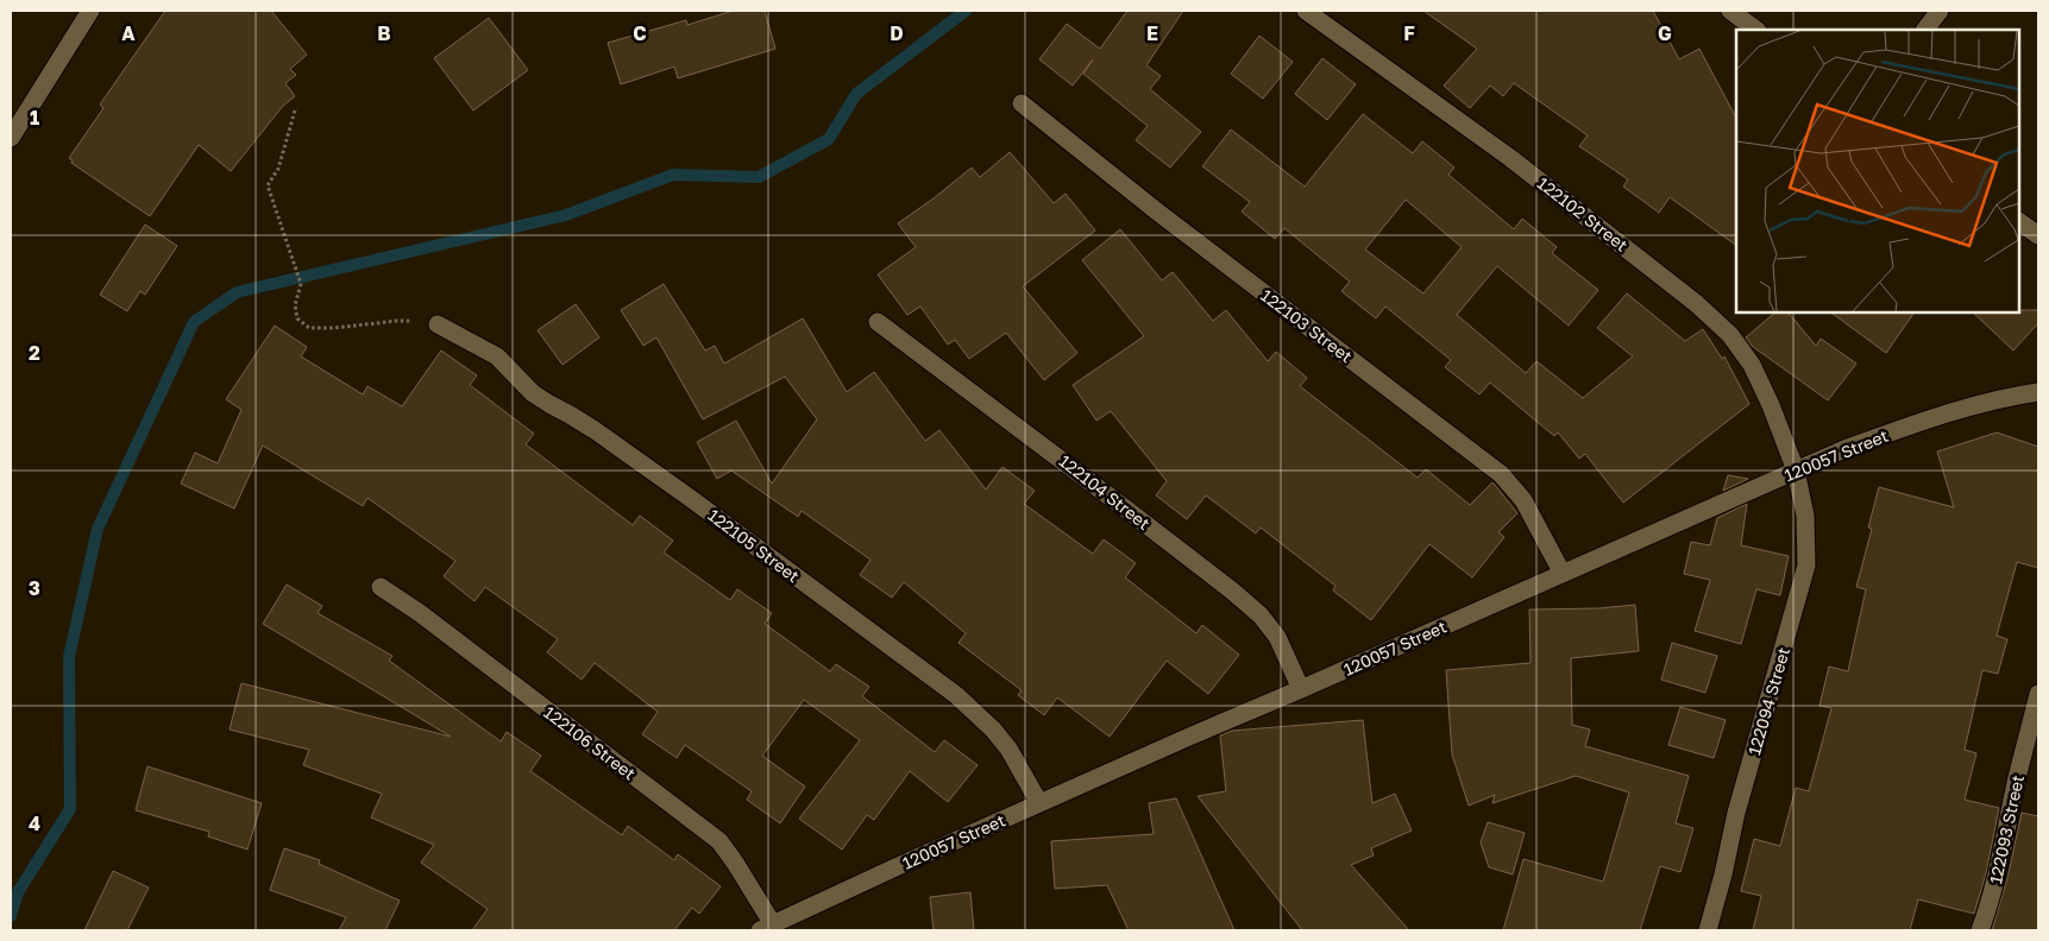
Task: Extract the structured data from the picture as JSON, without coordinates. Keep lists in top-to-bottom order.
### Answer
{
  "streets": {
    "street": [
      "122102 Street",
      "122103 Street",
      "120057 Street",
      "122104 Street",
      "122105 Street",
      "122094 Street",
      "122106 Street",
      "122093 Street"
    ]
  },
  "crossings": [
    ["122102 Street", "120057 Street"],
    ["122102 Street", "122094 Street"],
    ["122103 Street", "120057 Street"],
    ["120057 Street", "122104 Street"],
    ["120057 Street", "122105 Street"],
    ["120057 Street", "122094 Street"],
    ["120057 Street", "122106 Street"]
  ],
  "grid": {
    "columns": [
      "A",
      "B",
      "C",
      "D",
      "E",
      "F",
      "G"
    ],
    "rows": [
      "1",
      "2",
      "3",
      "4"
    ]
  }
}
